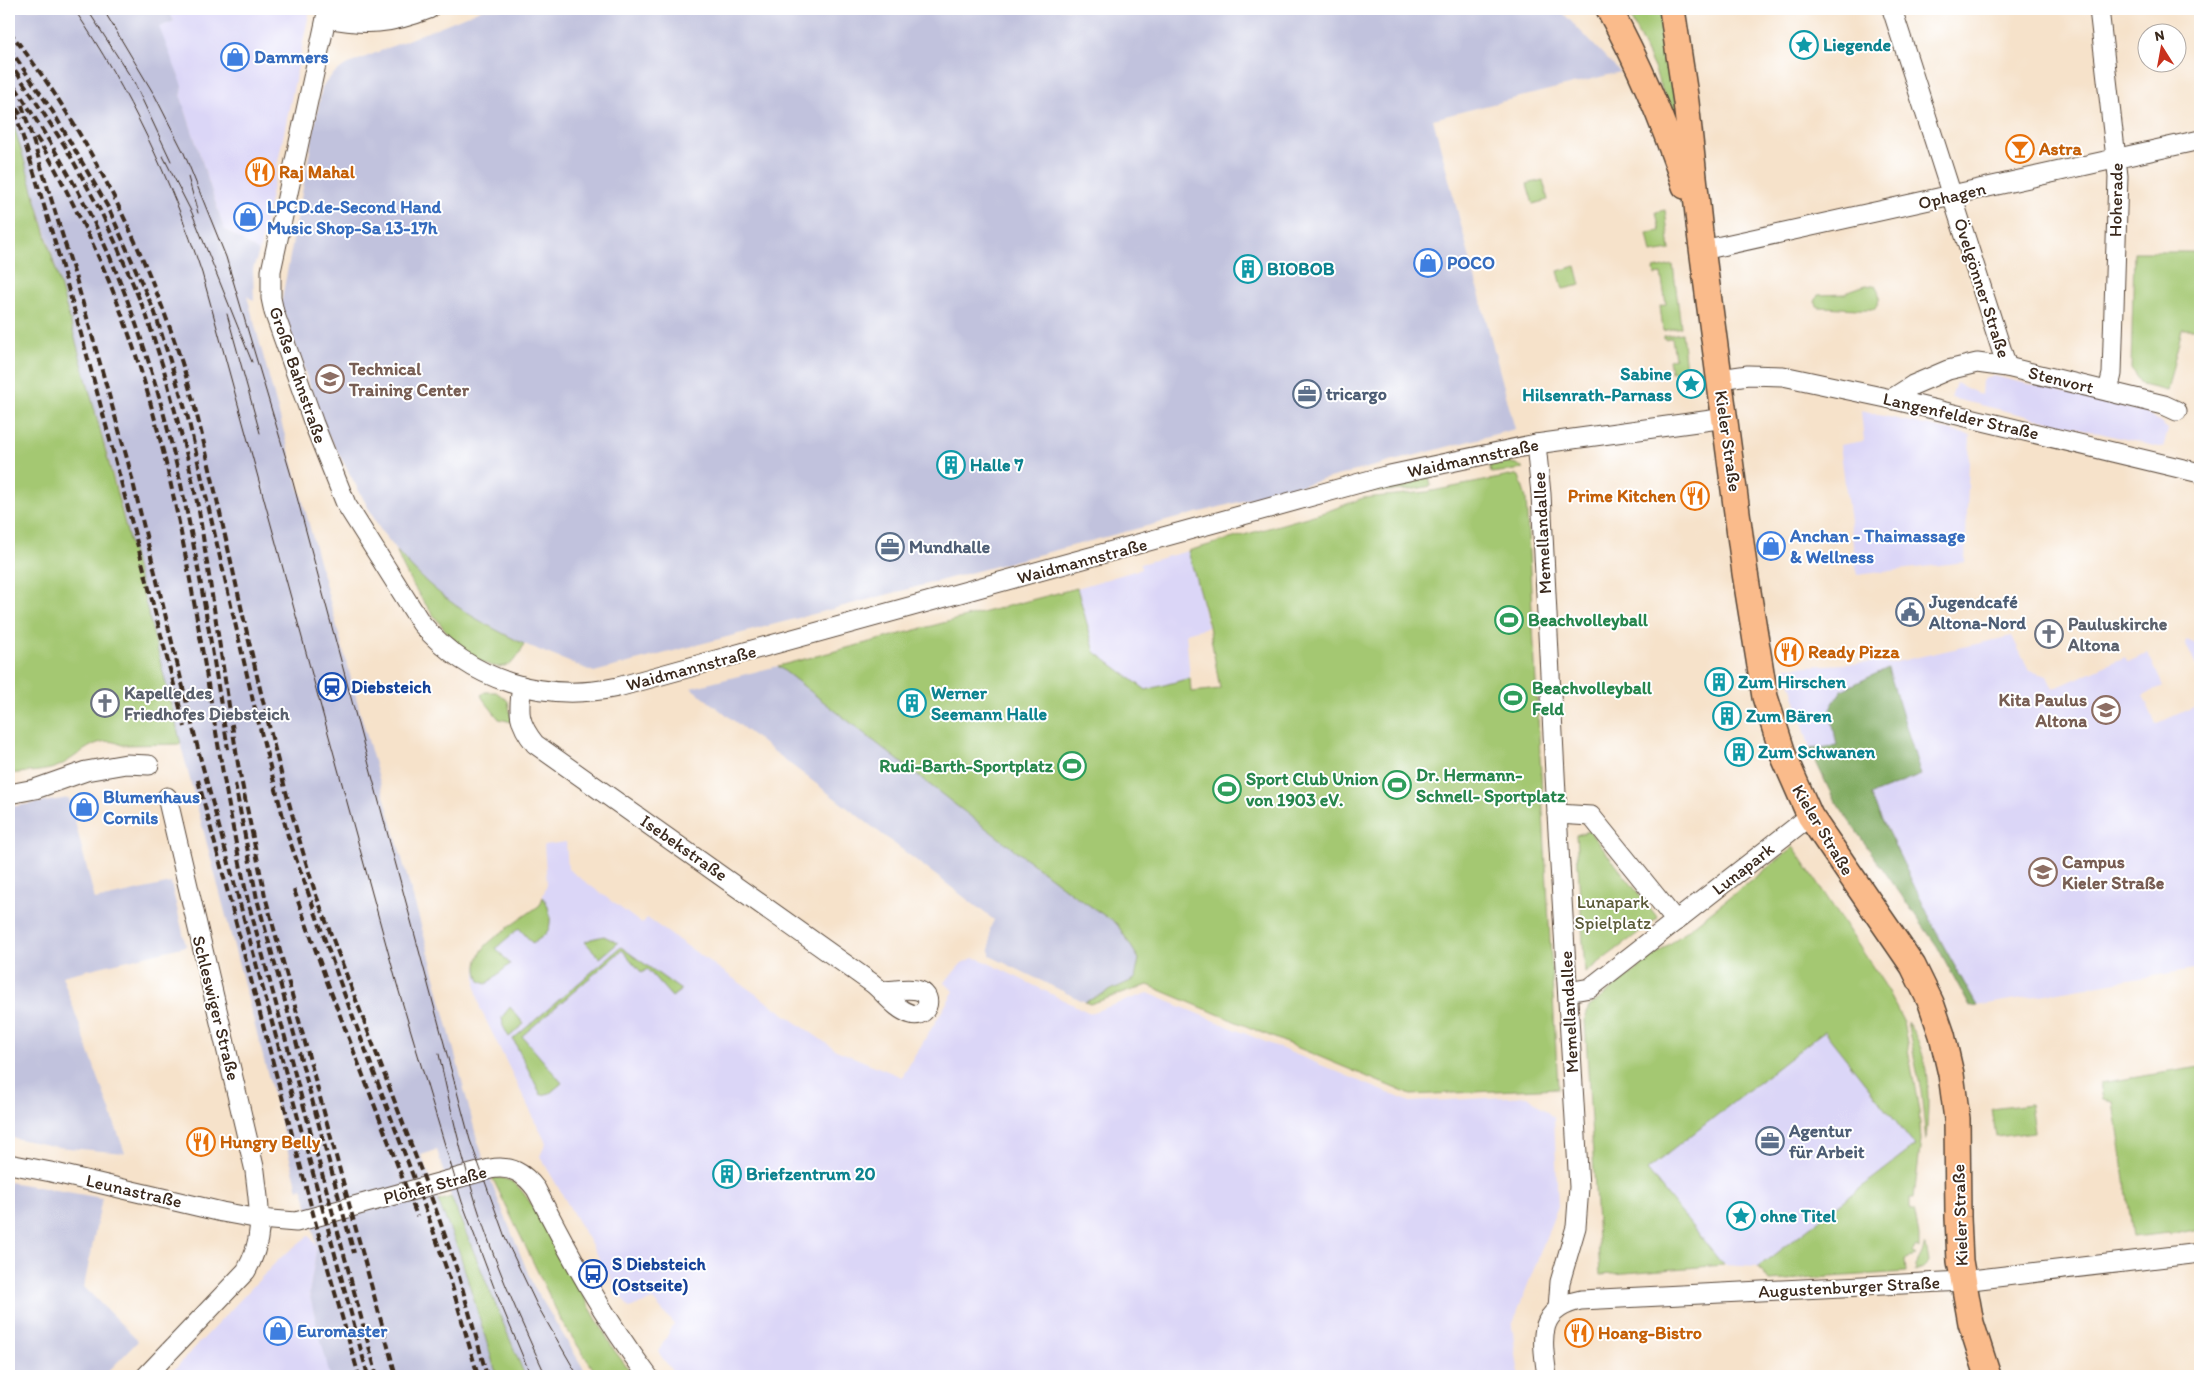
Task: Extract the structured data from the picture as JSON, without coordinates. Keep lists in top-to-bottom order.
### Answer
{
  "streets": {
    "main road": ["Kieler Straße"],
    "street": [
      "Ophagen",
      "Hoherade",
      "Övelgönner Straße",
      "Große Bahnstraße",
      "Stenvort",
      "Langenfelder Straße",
      "Waidmannstraße",
      "Memellandallee",
      "Isebekstraße",
      "Lunapark",
      "Schleswiger Straße",
      "Plöner Straße",
      "Leunastraße",
      "Augustenburger Straße"
    ]
  },
  "crossings": [
    ["Ophagen", "Hoherade"],
    ["Ophagen", "Övelgönner Straße"],
    ["Ophagen", "Kieler Straße"],
    ["Hoherade", "Stenvort"],
    ["Övelgönner Straße", "Stenvort"],
    ["Große Bahnstraße", "Waidmannstraße"],
    ["Stenvort", "Langenfelder Straße"],
    ["Langenfelder Straße", "Kieler Straße"],
    ["Kieler Straße", "Waidmannstraße"],
    ["Kieler Straße", "Lunapark"],
    ["Kieler Straße", "Augustenburger Straße"],
    ["Waidmannstraße", "Memellandallee"],
    ["Waidmannstraße", "Isebekstraße"],
    ["Memellandallee", "Lunapark"],
    ["Memellandallee", "Augustenburger Straße"],
    ["Schleswiger Straße", "Plöner Straße"],
    ["Schleswiger Straße", "Leunastraße"],
    ["Plöner Straße", "Leunastraße"]
  ],
  "parks": ["Lunapark Spielplatz"],
  "places": {
    "place": ["Liegende", "Sabine Hilsenrath-Parnass", "ohne Titel"],
    "shop": [
      "Dammers",
      "LPCD.de-Second Hand Music Shop-Sa 13-17h",
      "POCO",
      "Anchan - Thaimassage & Wellness",
      "Blumenhaus Cornils",
      "Euromaster"
    ],
    "bar": ["Astra"],
    "restaurant": [
      "Raj Mahal",
      "Prime Kitchen",
      "Ready Pizza",
      "Hungry Belly",
      "Hoang-Bistro"
    ],
    "building": [
      "BIOBOB",
      "Halle 7",
      "Zum Hirschen",
      "Werner Seemann Halle",
      "Zum Bären",
      "Zum Schwanen",
      "Briefzentrum 20"
    ],
    "school or university": ["Technical Training Center", "Kita Paulus Altona", "Campus Kieler Straße"],
    "office": ["tricargo", "Mundhalle", "Agentur für Arbeit"],
    "public building": ["Jugendcafé Altona-Nord"],
    "sports": [
      "Beachvolleyball",
      "Beachvolleyball Feld",
      "Rudi-Barth-Sportplatz",
      "Dr. Hermann- Schnell- Sportplatz",
      "Sport Club Union von 1903 eV."
    ],
    "church": ["Pauluskirche Altona", "Kapelle des Friedhofes Diebsteich"],
    "station": ["Diebsteich"],
    "bus stop": ["S Diebsteich (Ostseite)"]
  },
  "north": "top"
}
